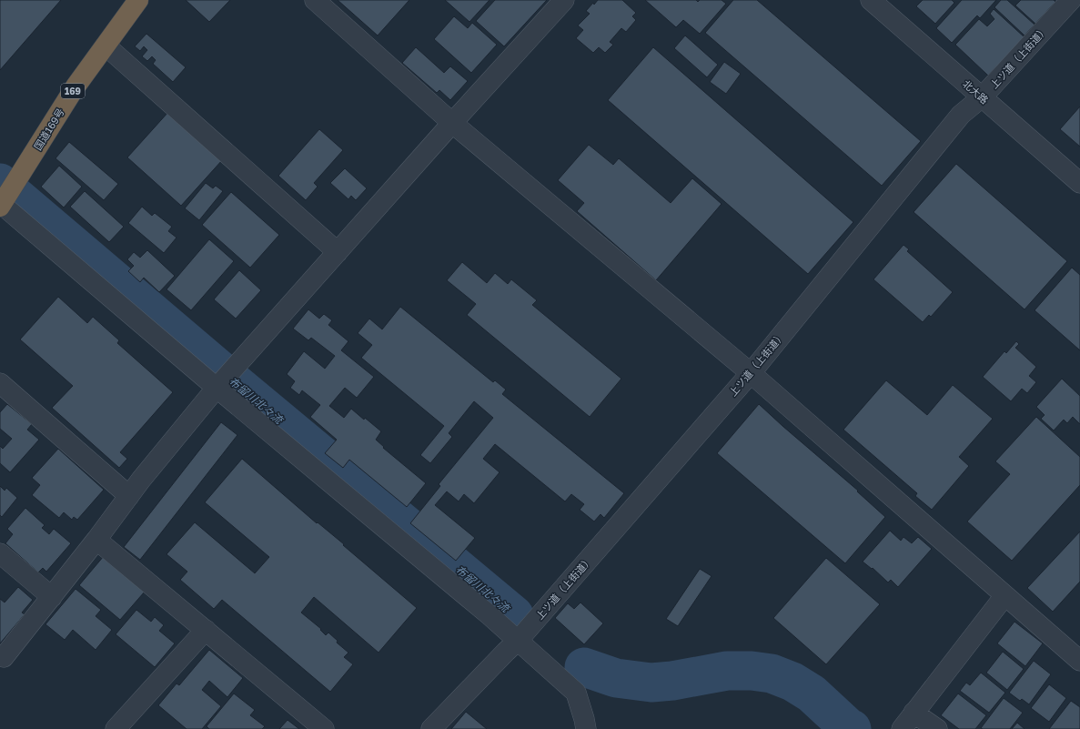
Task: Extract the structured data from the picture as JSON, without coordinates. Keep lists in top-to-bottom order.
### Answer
{
  "streets": {
    "highway": ["169", "国道169号"],
    "street": ["上ツ道（上街道）", "北大路"]
  },
  "crossings": [
    ["上ツ道（上街道）", "北大路"]
  ],
  "water": ["布留川北々流"]
}
